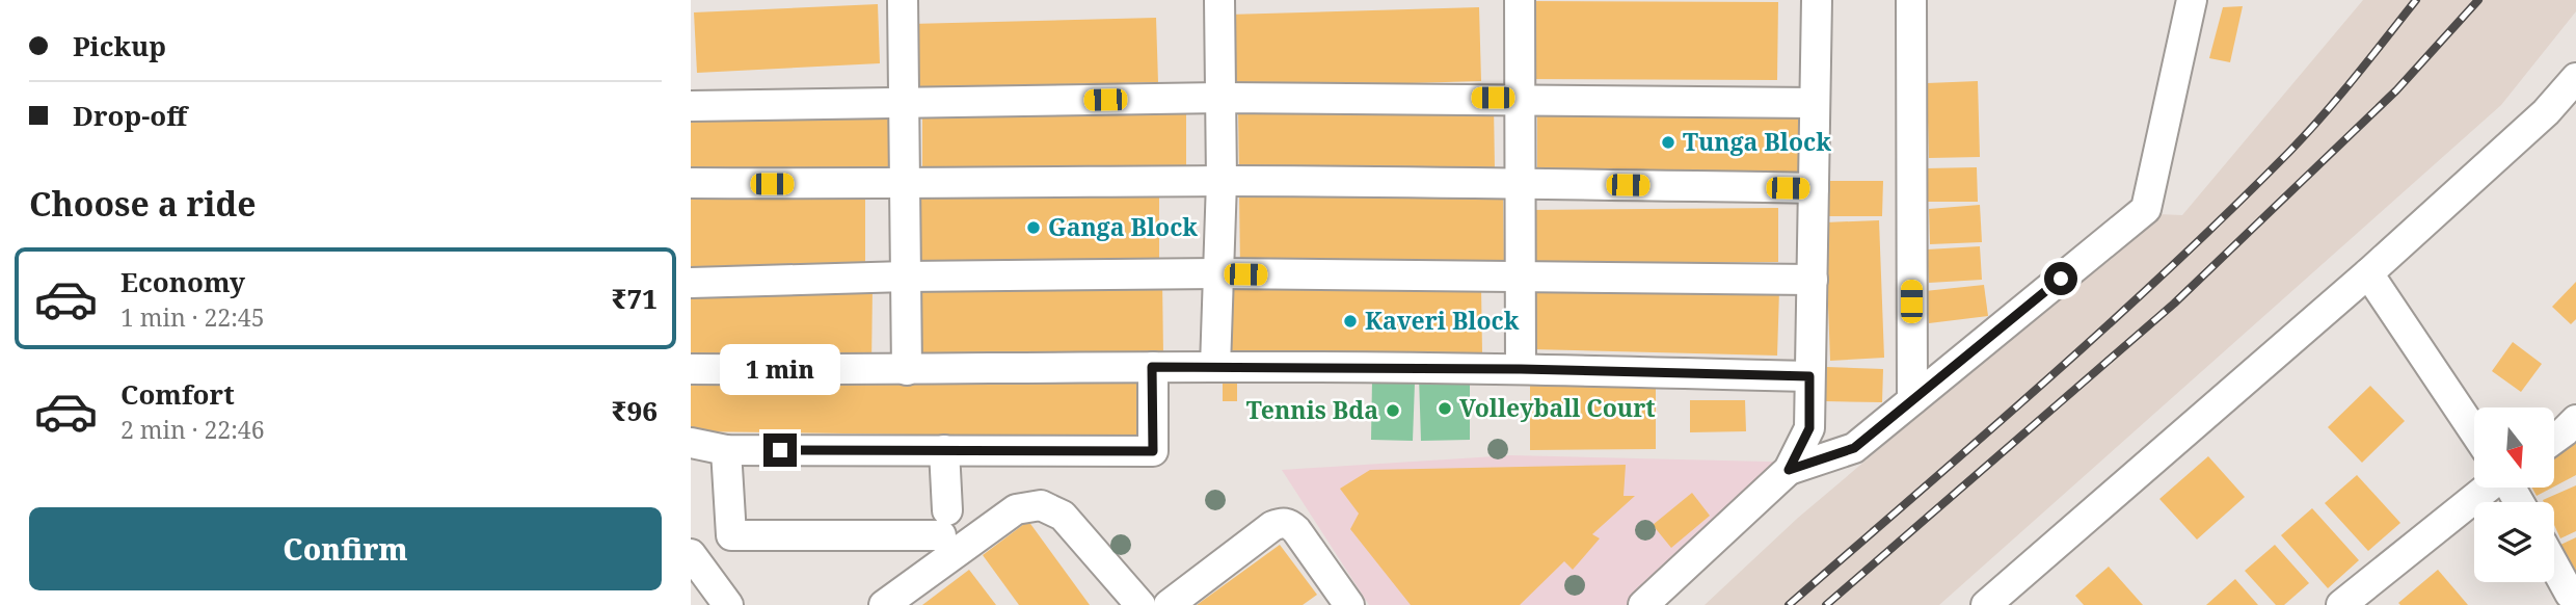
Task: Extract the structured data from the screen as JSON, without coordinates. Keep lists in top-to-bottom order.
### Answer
{
  "places": [
    "Tunga Block",
    "Ganga Block",
    "Kaveri Block",
    "Volleyball Court",
    "Tennis Bda"
  ],
  "north": "bottom",
  "page": {
    "banner": ["Pickup", "Drop-off"],
    "heading": "Choose a ride",
    "list": [
      {
        "name": "Economy",
        "note": "1 min · 22:45",
        "value": "₹71"
      },
      {
        "name": "Comfort",
        "note": "2 min · 22:46",
        "value": "₹96"
      }
    ],
    "bubble": "1 min",
    "buttons": "Confirm"
  }
}
